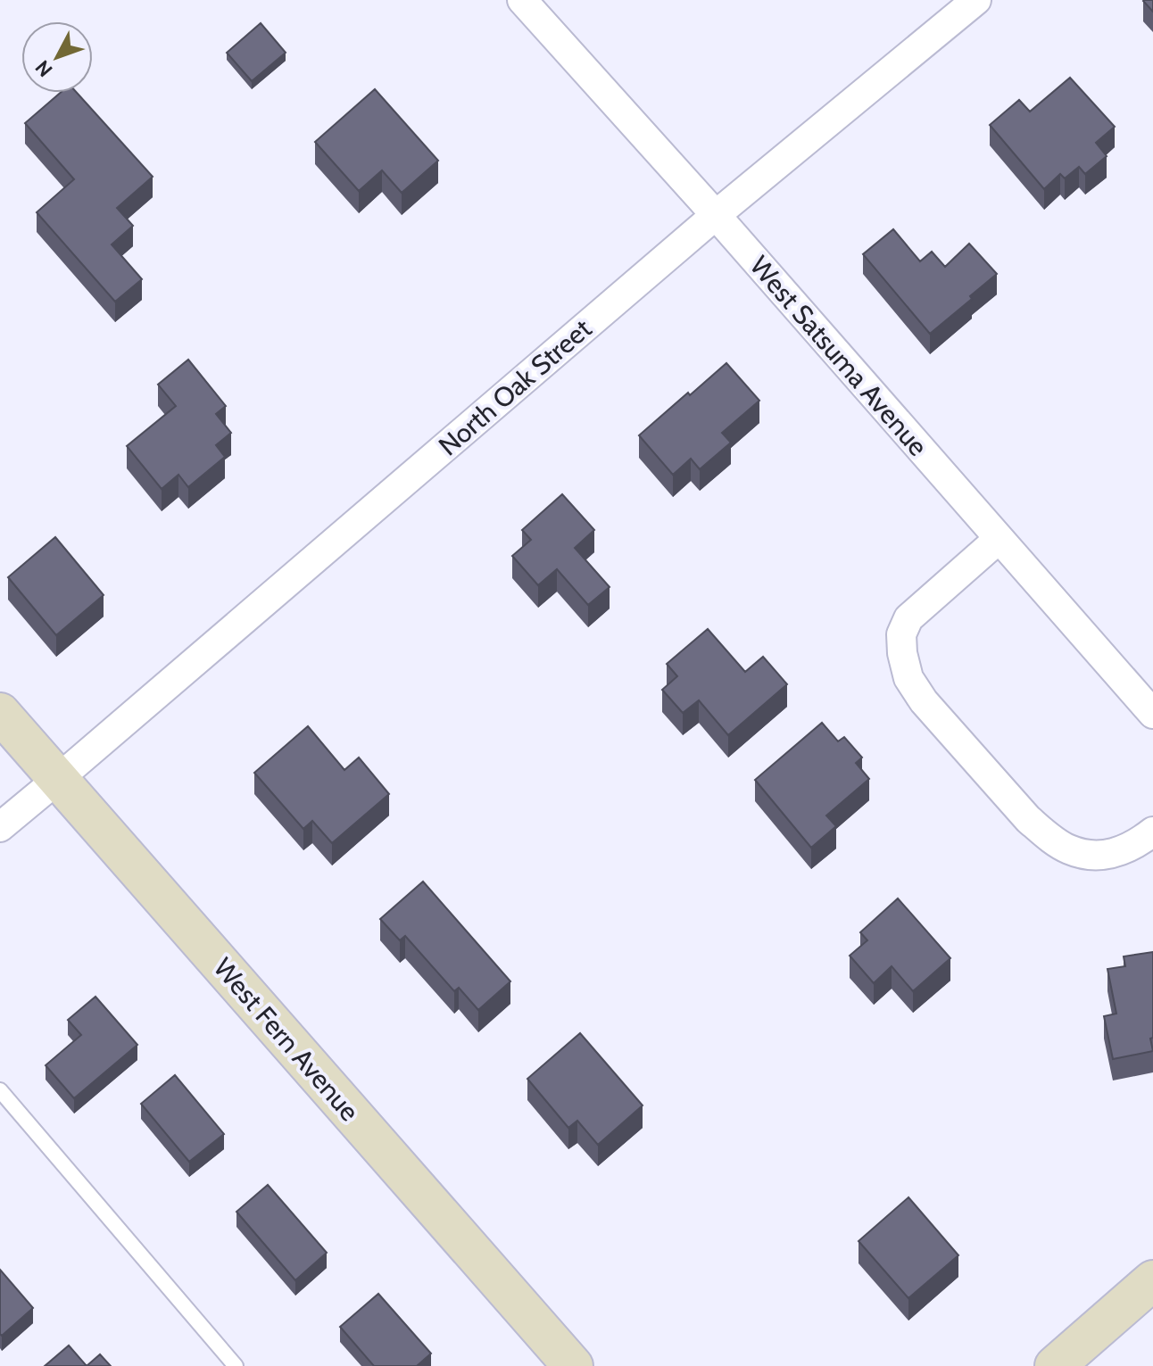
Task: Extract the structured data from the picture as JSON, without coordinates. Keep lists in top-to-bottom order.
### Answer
{
  "streets": {
    "street": ["West Satsuma Avenue", "North Oak Street", "West Fern Avenue"]
  },
  "crossings": [
    ["West Satsuma Avenue", "North Oak Street"],
    ["North Oak Street", "West Fern Avenue"]
  ],
  "north": "bottom left"
}
